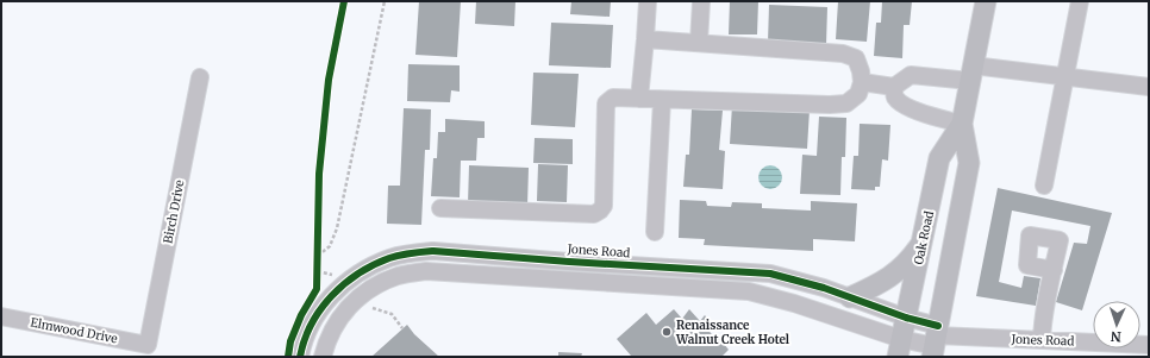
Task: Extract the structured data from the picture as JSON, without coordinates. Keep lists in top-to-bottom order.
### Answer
{
  "streets": {
    "main road": ["Oak Road"],
    "street": ["Birch Drive", "Jones Road", "Elmwood Drive"]
  },
  "crossings": [
    ["Birch Drive", "Elmwood Drive"],
    ["Oak Road", "Jones Road"]
  ],
  "places": ["Renaissance Walnut Creek Hotel"],
  "north": "bottom"
}
